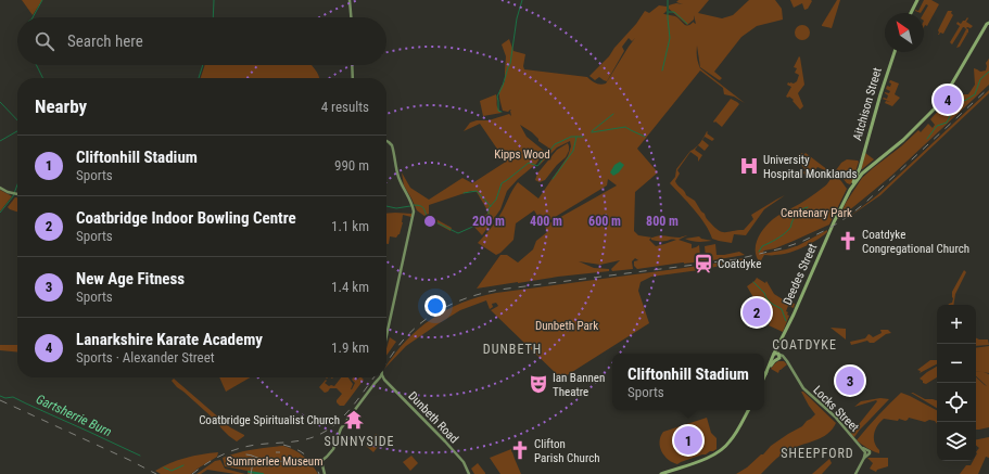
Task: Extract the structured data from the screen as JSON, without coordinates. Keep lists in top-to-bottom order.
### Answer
{
  "streets": {
    "main road": [
      "Aitchison Street",
      "Deedes Street",
      "Locks Street",
      "Dunbeth Road"
    ]
  },
  "crossings": [
    ["Aitchison Street", "Deedes Street"],
    ["Deedes Street", "Locks Street"]
  ],
  "districts": [
    "COATDYKE",
    "DUNBETH",
    "SUNNYSIDE",
    "SHEEPFORD"
  ],
  "water": ["Gartsherrie Burn"],
  "parks": [
    "Kipps Wood",
    "Centenary Park",
    "Dunbeth Park",
    "Summerlee Museum"
  ],
  "places": {
    "hospital": ["University Hospital Monklands"],
    "church": ["Coatdyke Congregational Church", "Clifton Parish Church"],
    "station": ["Coatdyke"],
    "theatre": ["Ian Bannen Theatre"],
    "temple": ["Coatbridge Spiritualist Church"]
  },
  "north": "top left",
  "page": {
    "search": "Search here",
    "heading": ["Nearby", "4 results"],
    "pins": [
      "4",
      "2",
      "3",
      "1"
    ],
    "list": [
      {
        "mark": "1",
        "name": "Cliftonhill Stadium",
        "note": "Sports",
        "value": "990 m"
      },
      {
        "mark": "2",
        "name": "Coatbridge Indoor Bowling Centre",
        "note": "Sports",
        "value": "1.1 km"
      },
      {
        "mark": "3",
        "name": "New Age Fitness",
        "note": "Sports",
        "value": "1.4 km"
      },
      {
        "mark": "4",
        "name": "Lanarkshire Karate Academy",
        "note": "Sports · Alexander Street",
        "value": "1.9 km"
      }
    ],
    "map_buttons": ["+", "−"],
    "popup": ["Cliftonhill Stadium", "Sports"]
  },
  "rings": [
    "200 m",
    "400 m",
    "600 m",
    "800 m"
  ]
}
